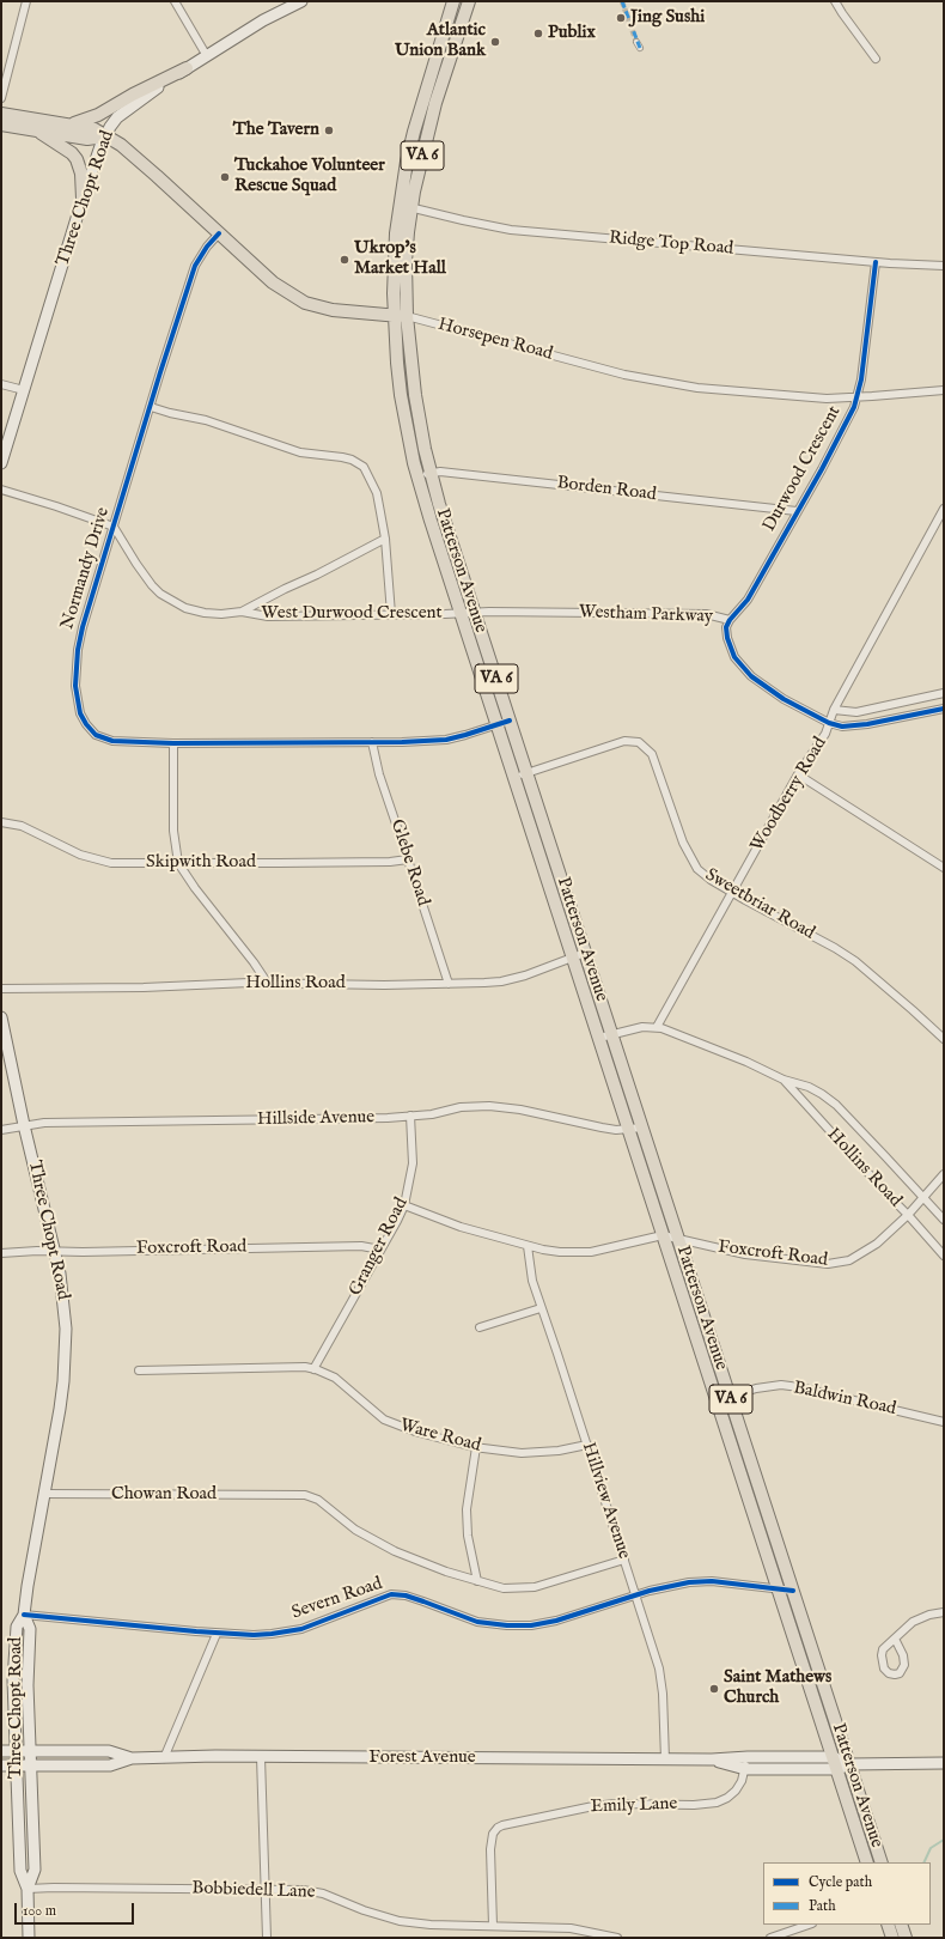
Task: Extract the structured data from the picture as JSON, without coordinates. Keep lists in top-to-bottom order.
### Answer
{
  "streets": {
    "main road": [
      "VA 6",
      "Three Chopt Road",
      "Horsepen Road",
      "Patterson Avenue",
      "Forest Avenue"
    ],
    "street": [
      "Ridge Top Road",
      "Durwood Crescent",
      "Borden Road",
      "Normandy Drive",
      "West Durwood Crescent",
      "Westham Parkway",
      "Woodberry Road",
      "Skipwith Road",
      "Glebe Road",
      "Sweetbriar Road",
      "Hollins Road",
      "Hillside Avenue",
      "Granger Road",
      "Foxcroft Road",
      "Baldwin Road",
      "Ware Road",
      "Chowan Road",
      "Hillview Avenue",
      "Severn Road",
      "Emily Lane",
      "Bobbiedell Lane"
    ]
  },
  "crossings": [
    ["Three Chopt Road", "Horsepen Road"],
    ["Three Chopt Road", "Hillside Avenue"],
    ["Three Chopt Road", "Foxcroft Road"],
    ["Three Chopt Road", "Chowan Road"],
    ["Three Chopt Road", "Severn Road"],
    ["Three Chopt Road", "Forest Avenue"],
    ["Three Chopt Road", "Bobbiedell Lane"],
    ["Ridge Top Road", "Durwood Crescent"],
    ["Ridge Top Road", "Patterson Avenue"],
    ["Horsepen Road", "Durwood Crescent"],
    ["Horsepen Road", "Normandy Drive"],
    ["Horsepen Road", "Patterson Avenue"],
    ["Durwood Crescent", "Borden Road"],
    ["Durwood Crescent", "Westham Parkway"],
    ["Borden Road", "Patterson Avenue"],
    ["Normandy Drive", "Patterson Avenue"],
    ["Normandy Drive", "West Durwood Crescent"],
    ["Normandy Drive", "Glebe Road"],
    ["Patterson Avenue", "West Durwood Crescent"],
    ["Patterson Avenue", "Westham Parkway"],
    ["Patterson Avenue", "Sweetbriar Road"],
    ["Patterson Avenue", "Hollins Road"],
    ["Patterson Avenue", "Hillside Avenue"],
    ["Patterson Avenue", "Foxcroft Road"],
    ["Patterson Avenue", "Baldwin Road"],
    ["Patterson Avenue", "Severn Road"],
    ["Patterson Avenue", "Forest Avenue"],
    ["West Durwood Crescent", "Westham Parkway"],
    ["Westham Parkway", "Woodberry Road"],
    ["Woodberry Road", "Sweetbriar Road"],
    ["Woodberry Road", "Hollins Road"],
    ["Skipwith Road", "Glebe Road"],
    ["Glebe Road", "Hollins Road"],
    ["Hollins Road", "Foxcroft Road"],
    ["Hillside Avenue", "Granger Road"],
    ["Granger Road", "Foxcroft Road"],
    ["Granger Road", "Ware Road"],
    ["Ware Road", "Hillview Avenue"],
    ["Chowan Road", "Hillview Avenue"],
    ["Hillview Avenue", "Severn Road"],
    ["Hillview Avenue", "Forest Avenue"],
    ["Forest Avenue", "Emily Lane"],
    ["Emily Lane", "Bobbiedell Lane"]
  ],
  "places": [
    "Jing Sushi",
    "Publix",
    "Atlantic Union Bank",
    "The Tavern",
    "Tuckahoe Volunteer Rescue Squad",
    "Ukrop's Market Hall",
    "Saint Mathews Church"
  ],
  "legend": ["Cycle path", "Path"],
  "scale_bar": "100 m"
}
